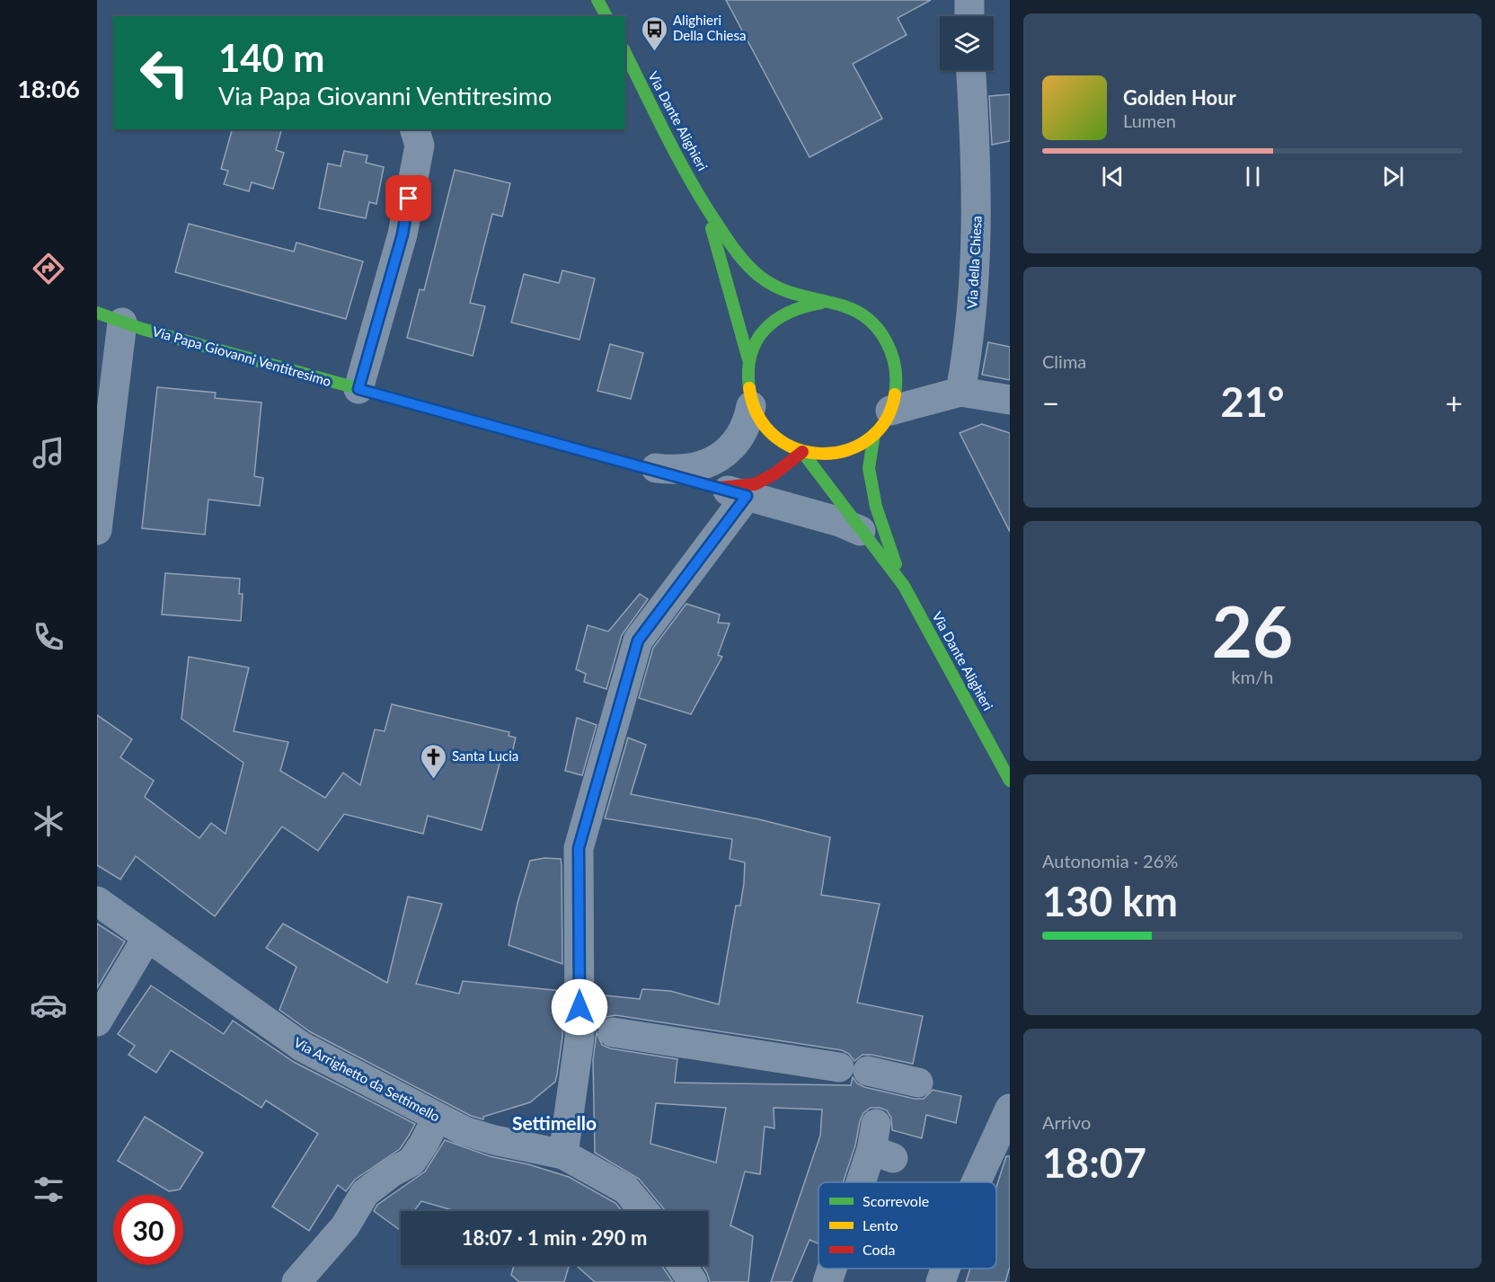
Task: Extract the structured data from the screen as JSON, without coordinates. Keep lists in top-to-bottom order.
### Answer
{
  "streets": {
    "main road": ["Via Dante Alighieri", "Via Papa Giovanni Ventitresimo"],
    "street": ["Via della Chiesa", "Via Arrighetto da Settimello"]
  },
  "crossings": [
    ["Via Dante Alighieri", "Via Papa Giovanni Ventitresimo"]
  ],
  "districts": ["Settimello"],
  "places": {
    "bus stop": ["Alighieri Della Chiesa"],
    "church": ["Santa Lucia"]
  },
  "legend": ["Scorrevole", "Lento", "Coda"],
  "page": {
    "tabs": "18:06",
    "turn": ["140 m", "Via Papa Giovanni Ventitresimo"],
    "song": ["Golden Hour", "Lumen"],
    "tile": [
      "Clima",
      ["26", "km/h"],
      ["Autonomia · 26%", "130 km"],
      ["Arrivo", "18:07"]
    ],
    "heat": ["−", "21°", "+"],
    "limit": "30",
    "trip": "18:07 · 1 min · 290 m"
  }
}
